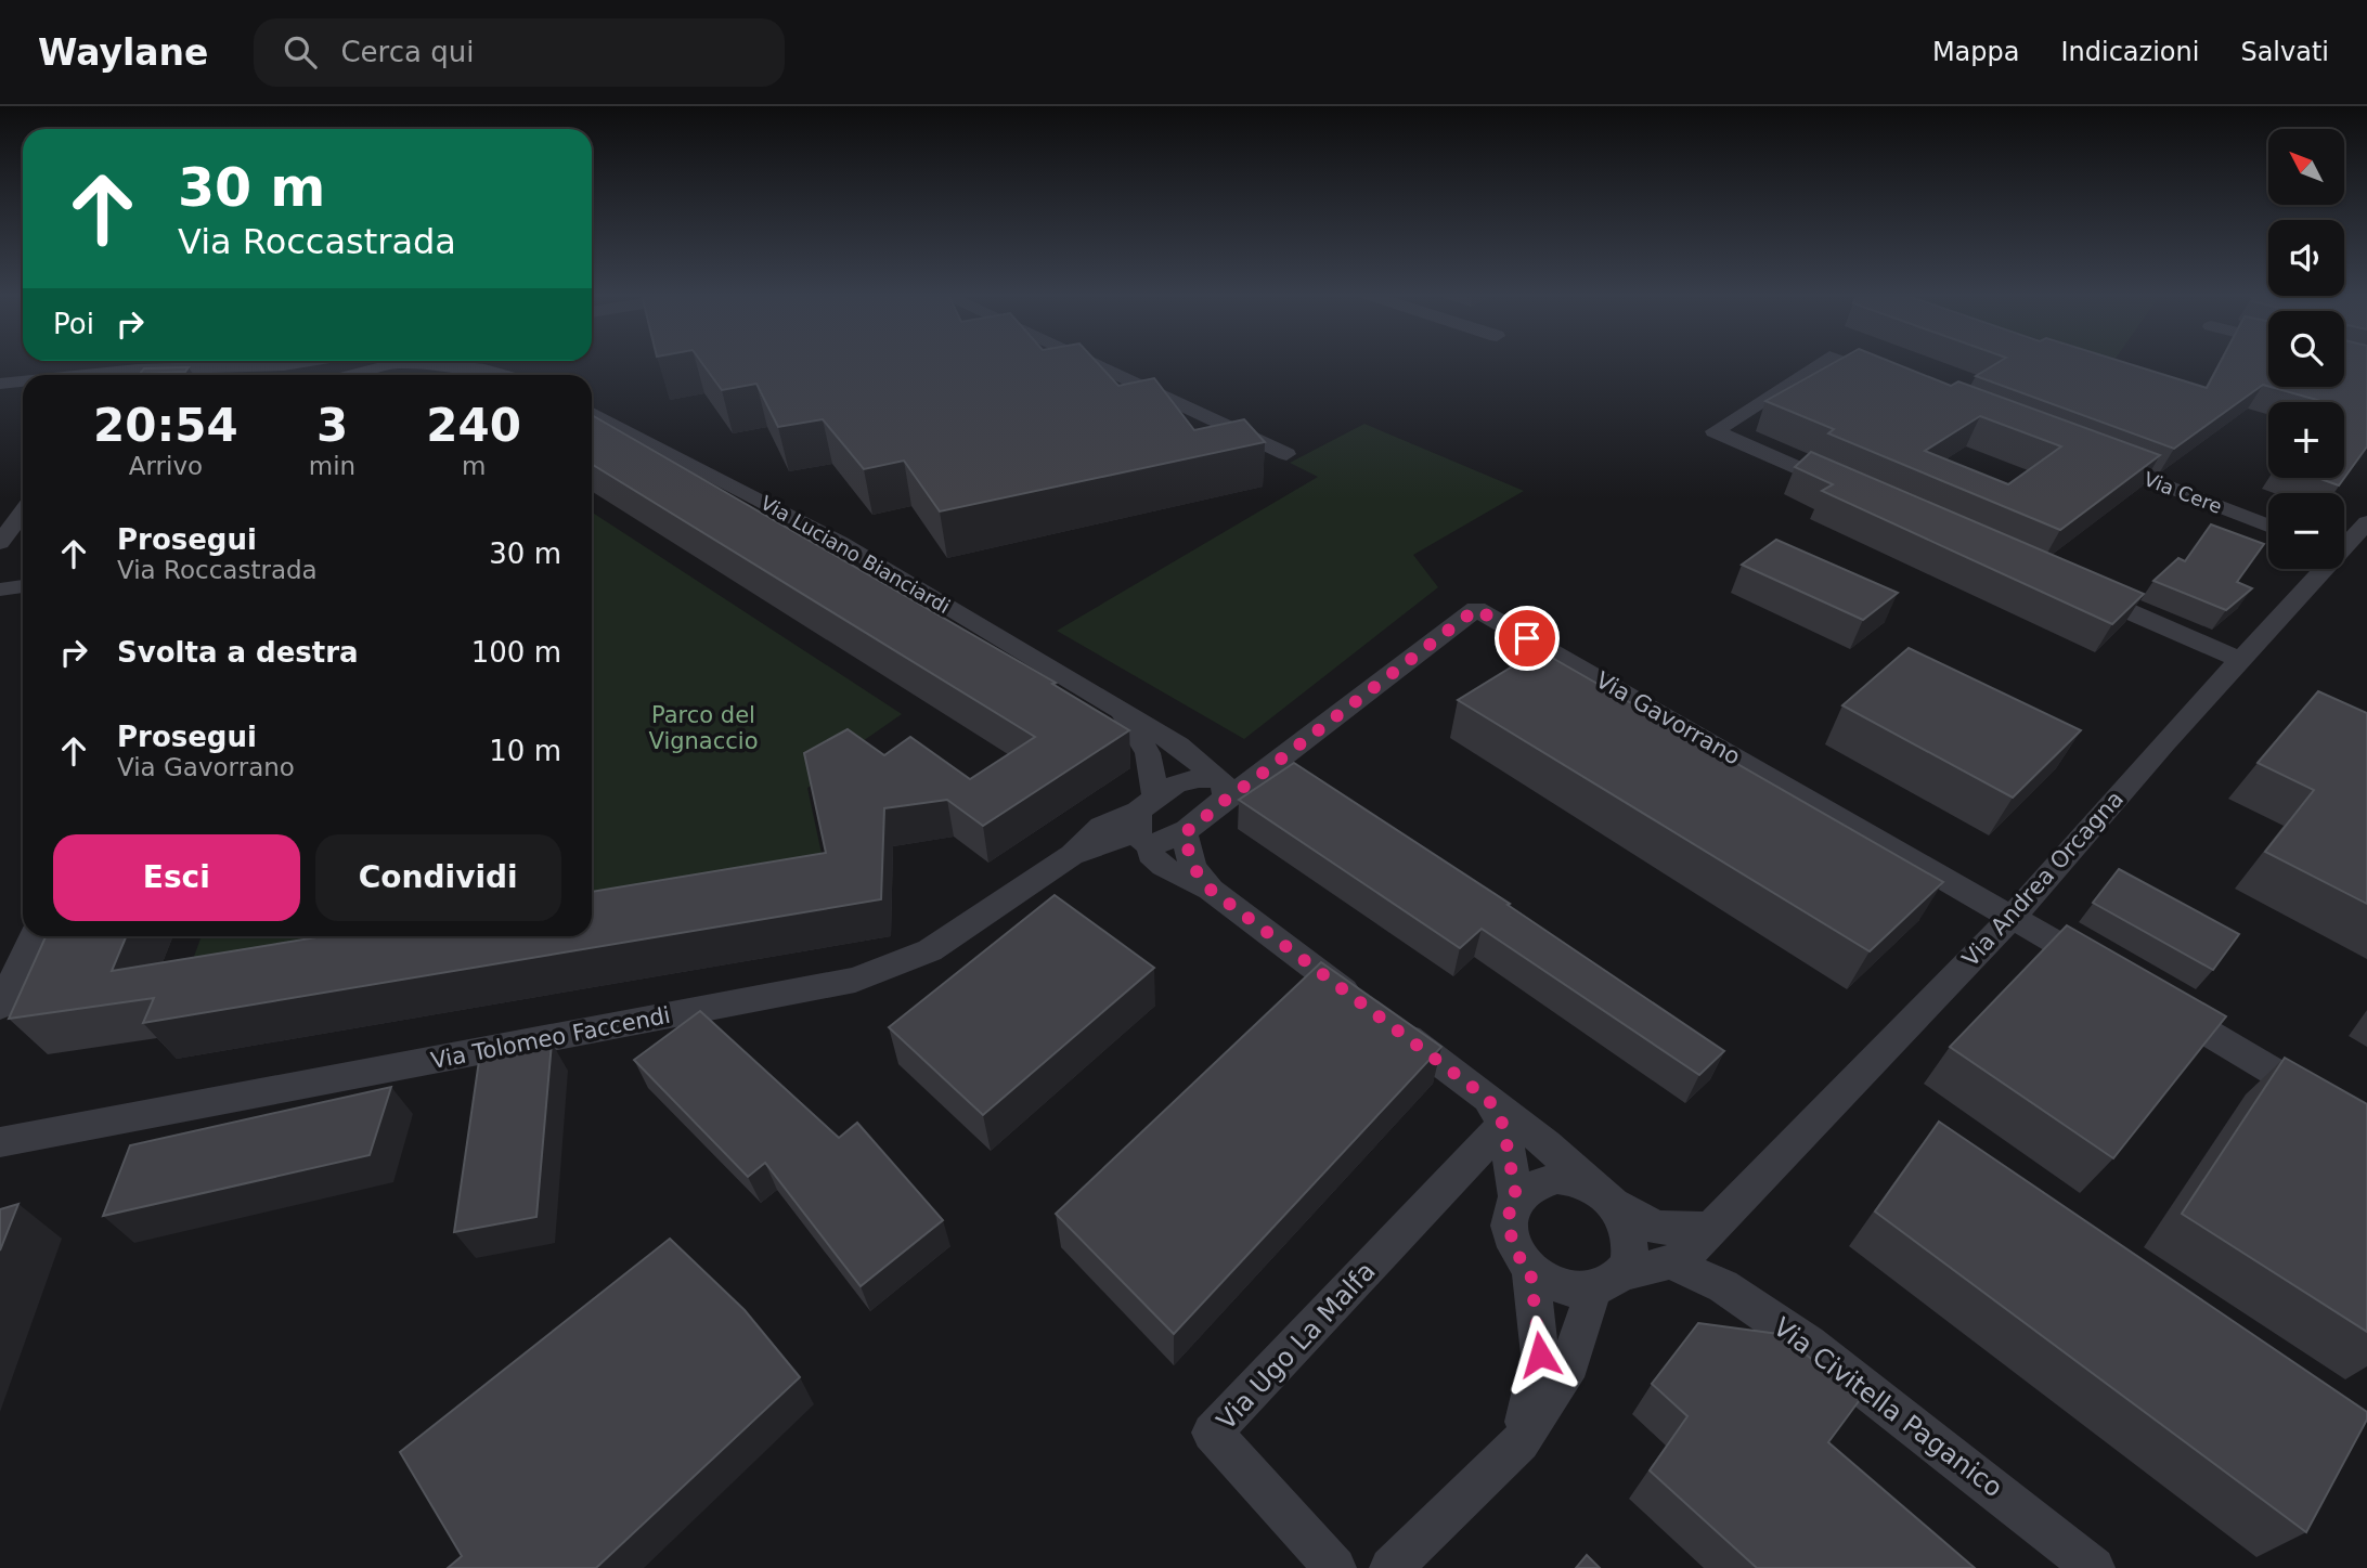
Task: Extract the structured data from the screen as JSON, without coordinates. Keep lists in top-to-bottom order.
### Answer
{
  "streets": {
    "street": [
      "Via Cere",
      "Via Luciano Bianciardi",
      "Via Gavorrano",
      "Via Andrea Orcagna",
      "Via Tolomeo Faccendi",
      "Via Ugo La Malfa",
      "Via Civitella Paganico"
    ]
  },
  "crossings": [
    ["Via Luciano Bianciardi", "Via Gavorrano"],
    ["Via Luciano Bianciardi", "Via Tolomeo Faccendi"],
    ["Via Gavorrano", "Via Andrea Orcagna"],
    ["Via Andrea Orcagna", "Via Civitella Paganico"]
  ],
  "parks": ["Parco del Vignaccio"],
  "north": "top left",
  "page": {
    "header": "Waylane",
    "search": "Cerca qui",
    "nav": ["Mappa", "Indicazioni", "Salvati"],
    "map_buttons": ["+", "−"],
    "turn": ["30 m", "Via Roccastrada"],
    "then": "Poi",
    "eta": [
      "20:54",
      "Arrivo",
      "3",
      "min",
      "240",
      "m"
    ],
    "list": [
      {
        "name": "Prosegui",
        "note": "Via Roccastrada",
        "value": "30 m"
      },
      {
        "name": "Svolta a destra",
        "value": "100 m"
      },
      {
        "name": "Prosegui",
        "note": "Via Gavorrano",
        "value": "10 m"
      }
    ],
    "buttons": ["Esci", "Condividi"]
  }
}
